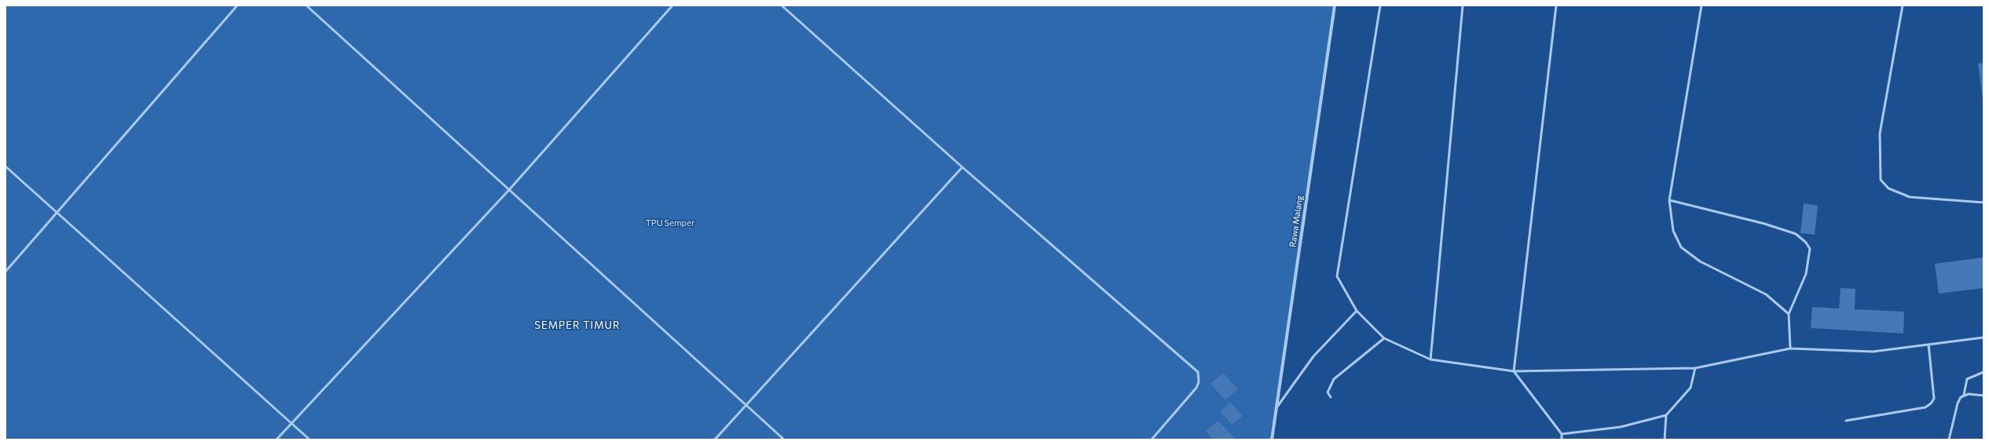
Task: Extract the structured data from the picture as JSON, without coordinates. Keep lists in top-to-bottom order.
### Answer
{
  "streets": {
    "street": ["Rawa Malang"]
  },
  "districts": ["SEMPER TIMUR"],
  "parks": ["TPU Semper"]
}
